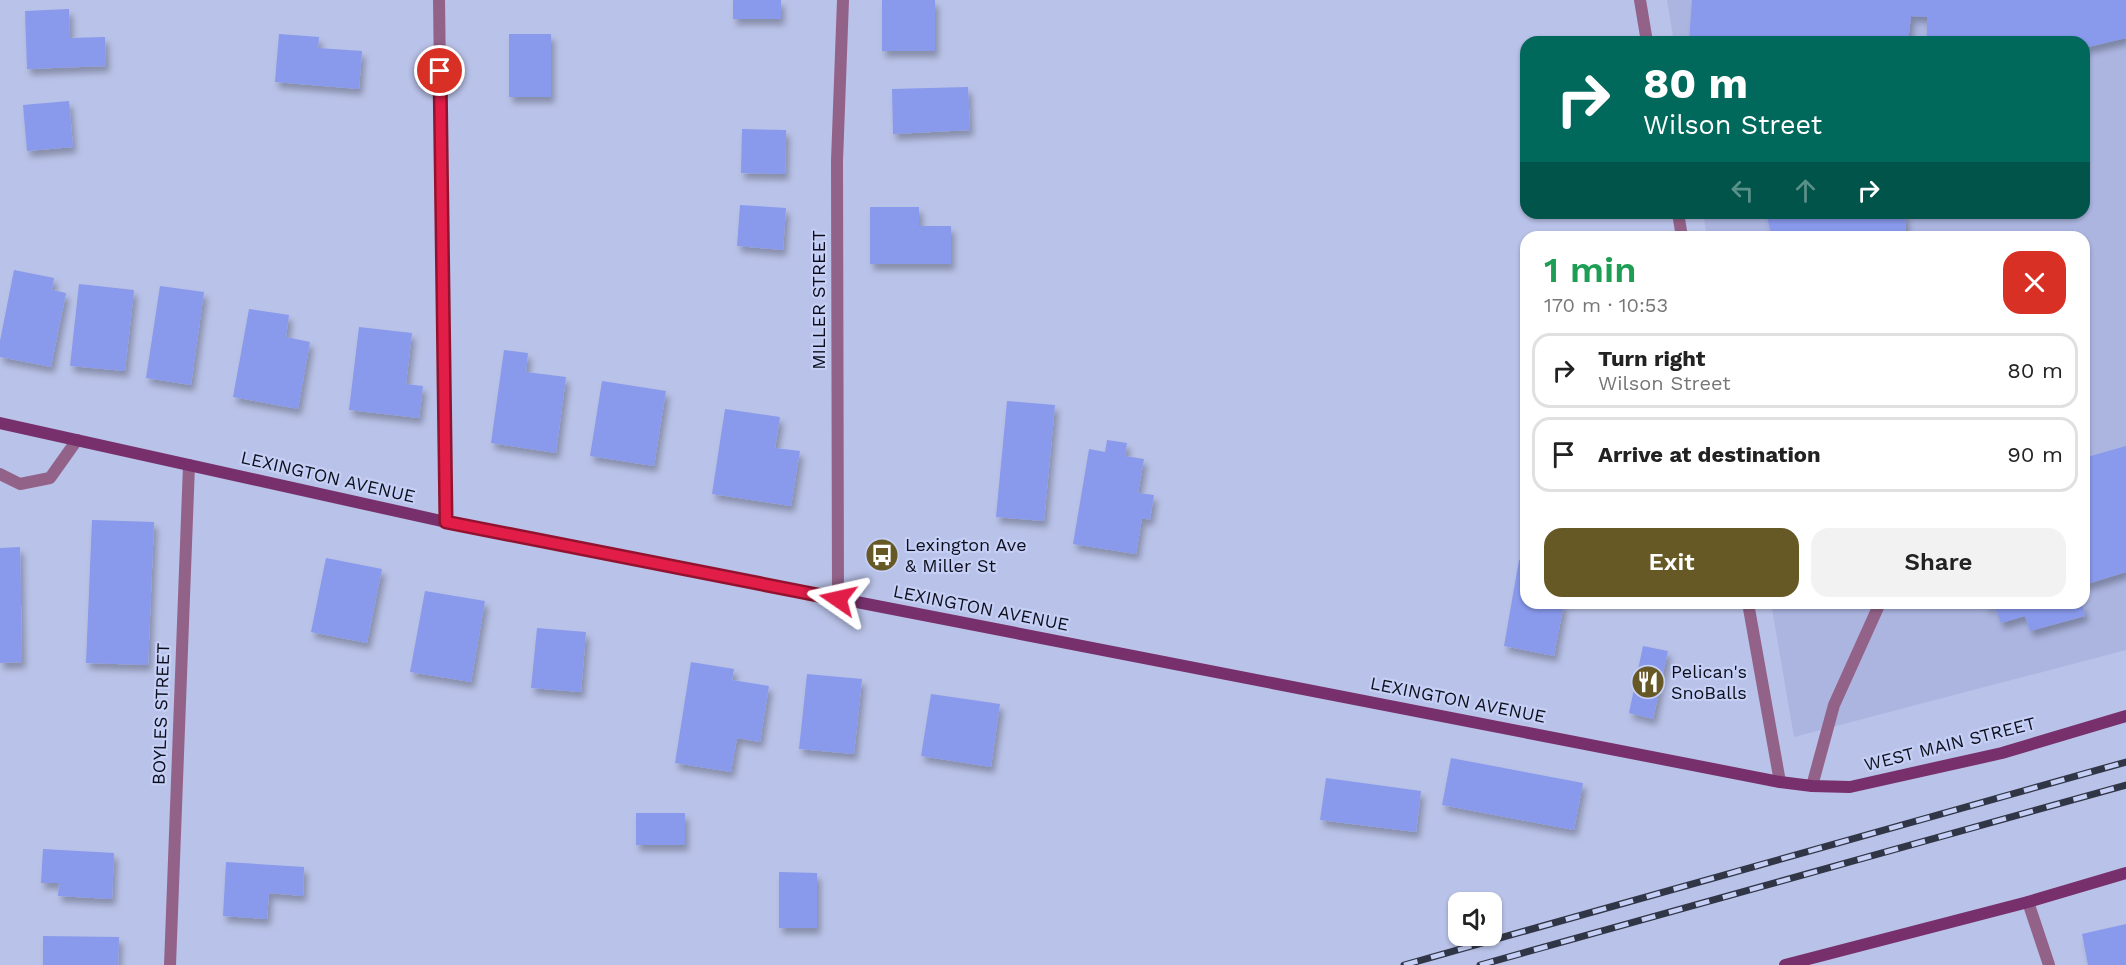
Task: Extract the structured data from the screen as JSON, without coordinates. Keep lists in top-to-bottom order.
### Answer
{
  "streets": {
    "main road": ["LEXINGTON AVENUE", "WEST MAIN STREET"],
    "street": ["MILLER STREET", "BOYLES STREET"]
  },
  "crossings": [
    ["MILLER STREET", "LEXINGTON AVENUE"],
    ["LEXINGTON AVENUE", "BOYLES STREET"],
    ["LEXINGTON AVENUE", "WEST MAIN STREET"]
  ],
  "places": {
    "bus stop": ["Lexington Ave & Miller St"],
    "restaurant": ["Pelican's SnoBalls"]
  },
  "page": {
    "turn": ["80 m", "Wilson Street"],
    "heading": ["1 min", "170 m · 10:53"],
    "list": [
      {
        "name": "Turn right",
        "note": "Wilson Street",
        "value": "80 m"
      },
      {
        "name": "Arrive at destination",
        "value": "90 m"
      }
    ],
    "buttons": ["Exit", "Share"]
  }
}
